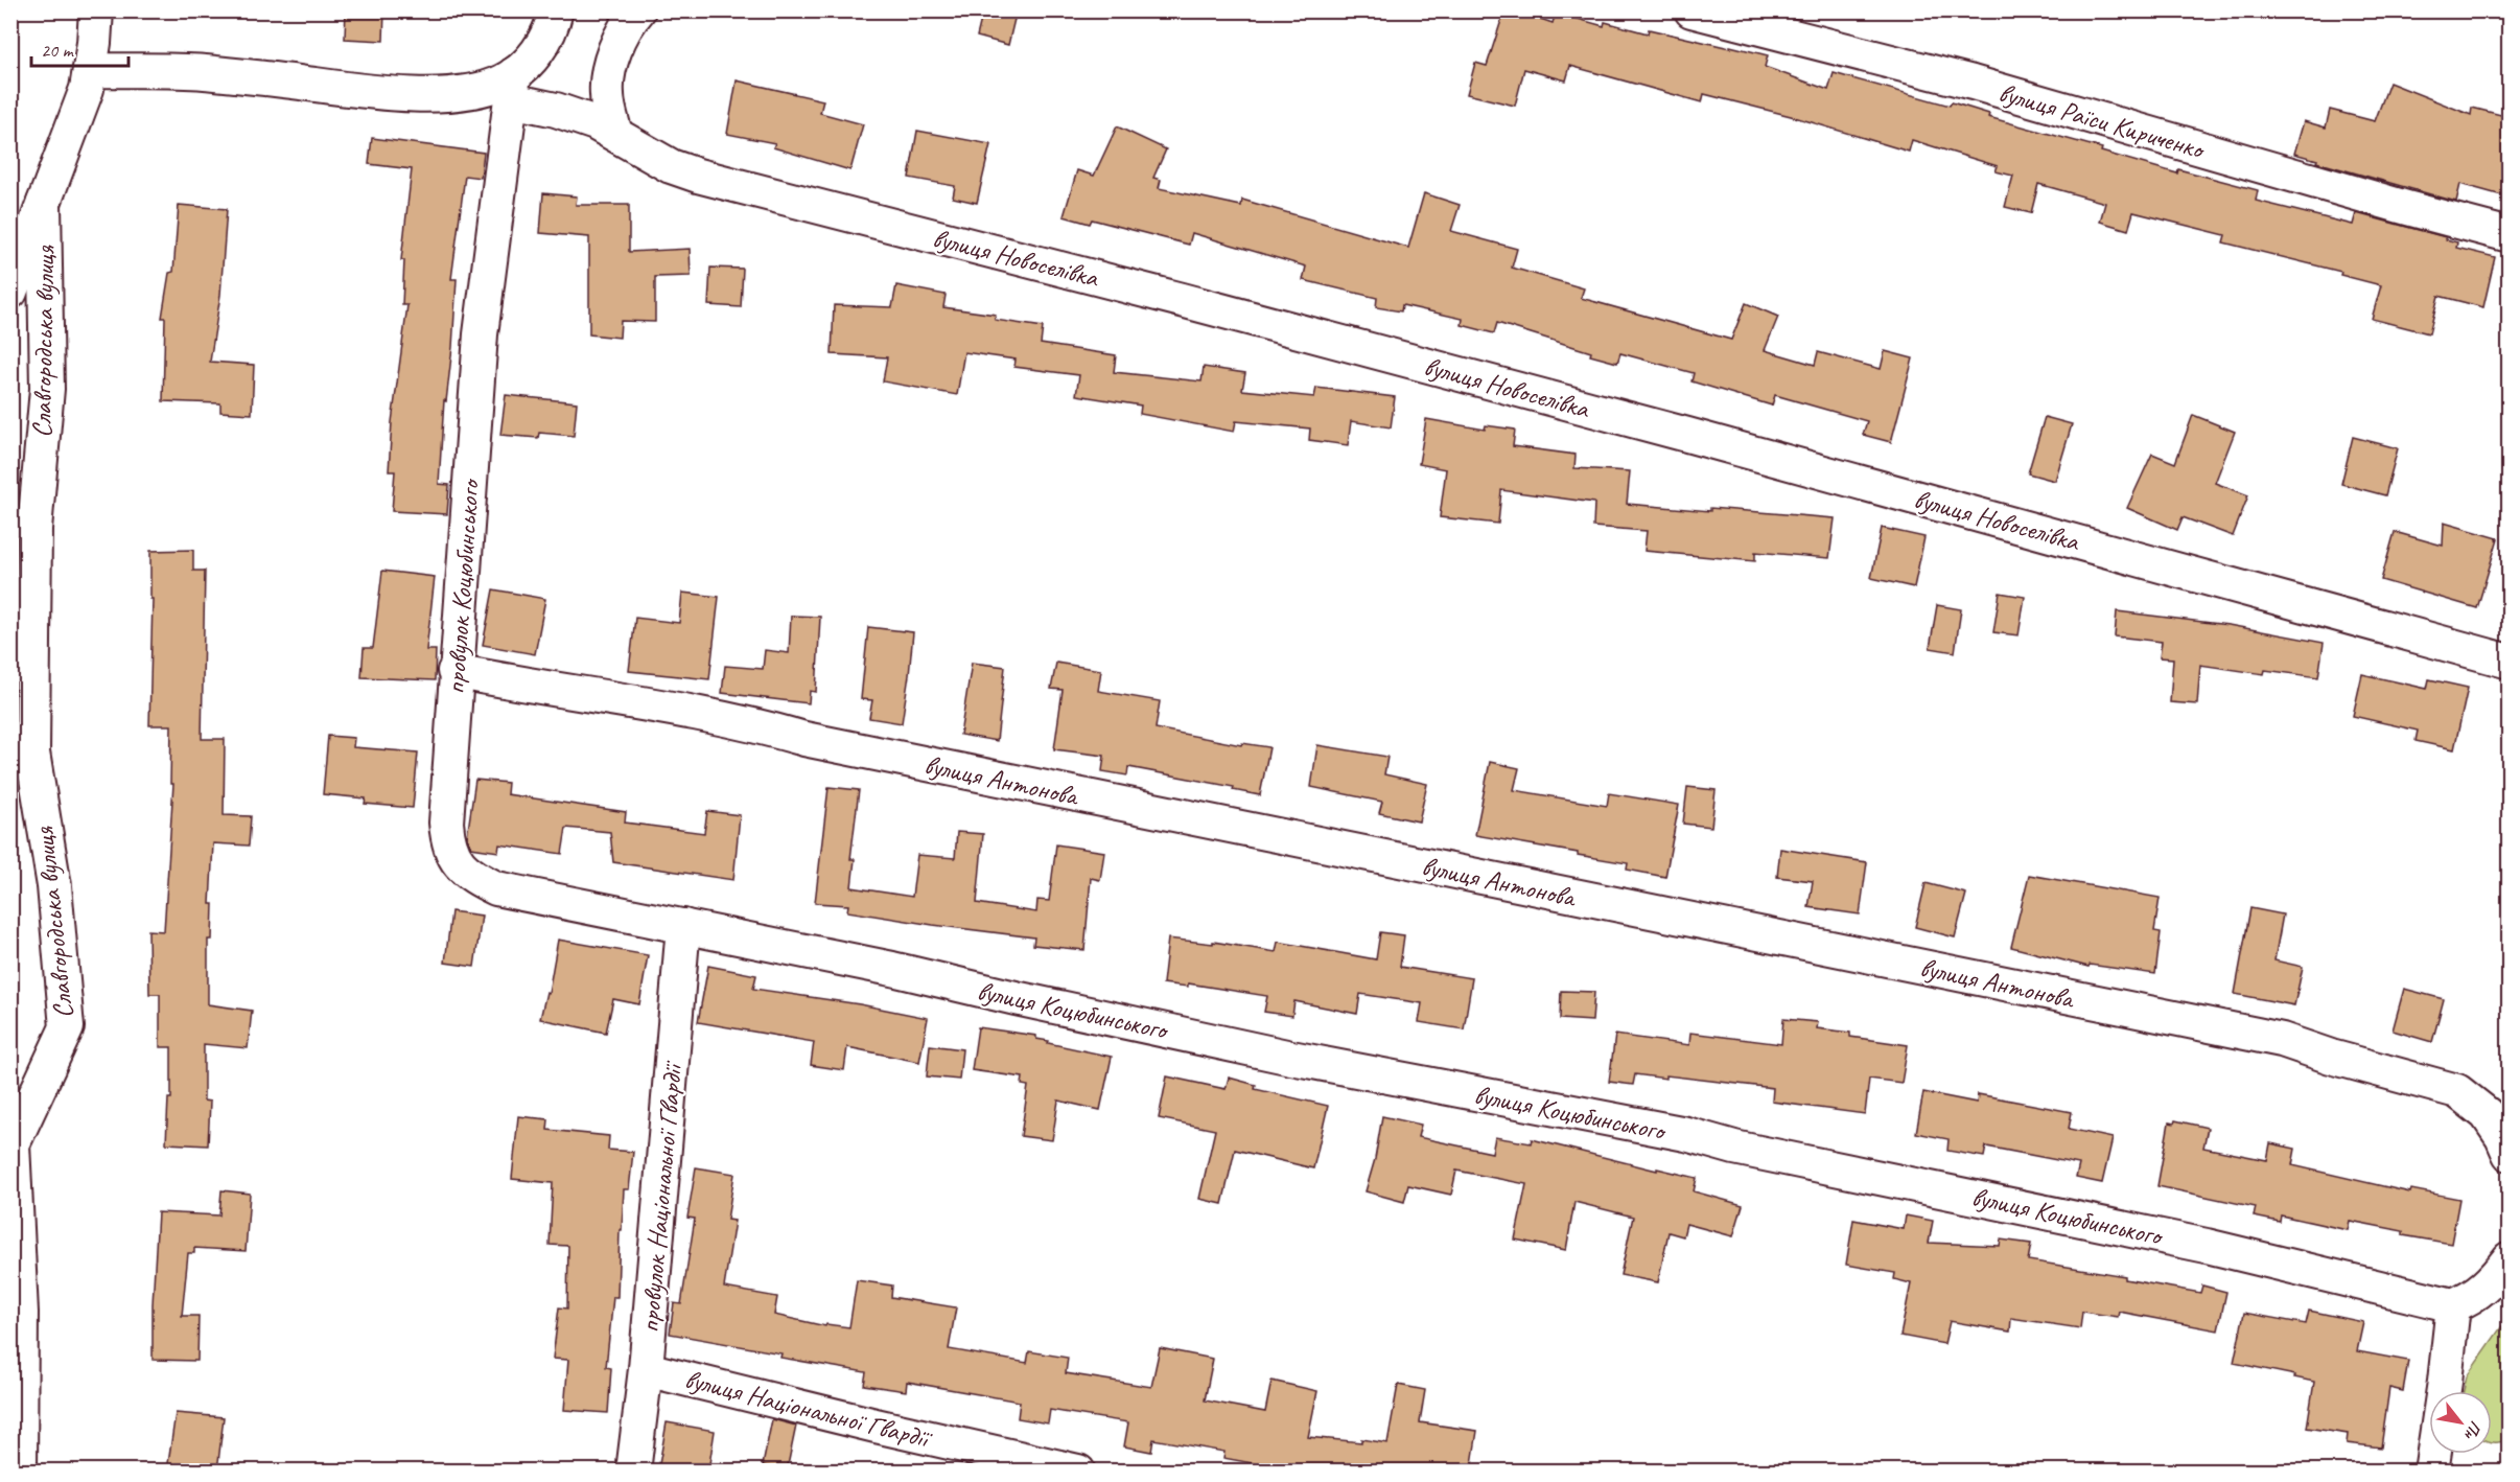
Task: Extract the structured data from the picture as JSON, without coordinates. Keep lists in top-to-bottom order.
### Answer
{
  "streets": {
    "street": [
      "вулиця Раїси Кириченко",
      "вулиця Новоселівка",
      "Славгородська вулиця",
      "провулок Коцюбинського",
      "вулиця Антонова",
      "вулиця Коцюбинського",
      "провулок Національної Гвардії",
      "вулиця Національної Гвардії"
    ]
  },
  "crossings": [
    ["вулиця Новоселівка", "провулок Коцюбинського"],
    ["провулок Коцюбинського", "вулиця Антонова"],
    ["провулок Коцюбинського", "вулиця Коцюбинського"],
    ["провулок Коцюбинського", "провулок Національної Гвардії"],
    ["вулиця Коцюбинського", "провулок Національної Гвардії"],
    ["провулок Національної Гвардії", "вулиця Національної Гвардії"]
  ],
  "scale_bar": "20 m",
  "north": "bottom right"
}
